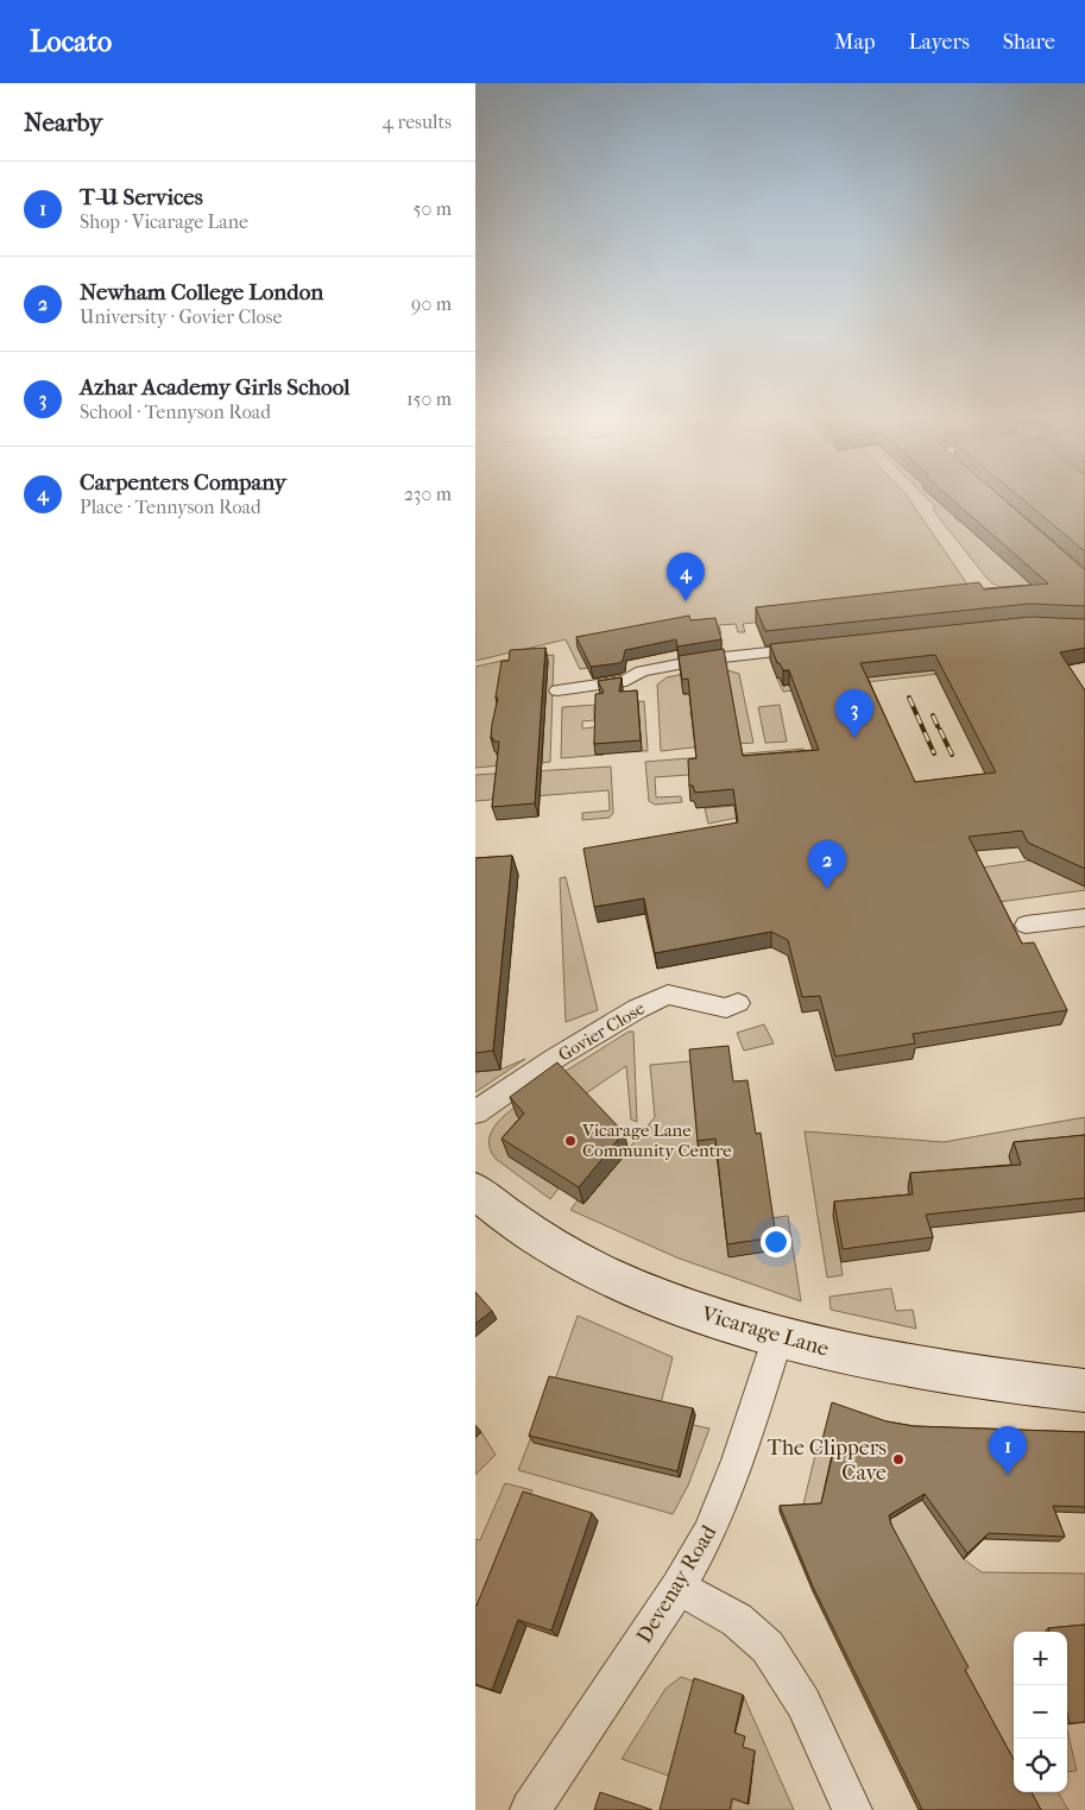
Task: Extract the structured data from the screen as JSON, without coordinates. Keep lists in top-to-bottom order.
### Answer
{
  "streets": {
    "main road": ["Vicarage Lane"],
    "street": ["Govier Close", "Devenay Road"]
  },
  "crossings": [
    ["Vicarage Lane", "Devenay Road"]
  ],
  "places": ["Vicarage Lane Community Centre", "The Clippers Cave"],
  "page": {
    "header": "Locato",
    "nav": ["Map", "Layers", "Share"],
    "heading": ["Nearby", "4 results"],
    "list": [
      {
        "mark": "1",
        "name": "T-U Services",
        "note": "Shop · Vicarage Lane",
        "value": "50 m"
      },
      {
        "mark": "2",
        "name": "Newham College London",
        "note": "University · Govier Close",
        "value": "90 m"
      },
      {
        "mark": "3",
        "name": "Azhar Academy Girls School",
        "note": "School · Tennyson Road",
        "value": "150 m"
      },
      {
        "mark": "4",
        "name": "Carpenters Company",
        "note": "Place · Tennyson Road",
        "value": "230 m"
      }
    ],
    "pins": [
      "4",
      "3",
      "2",
      "1"
    ],
    "map_buttons": ["+", "−"]
  }
}
